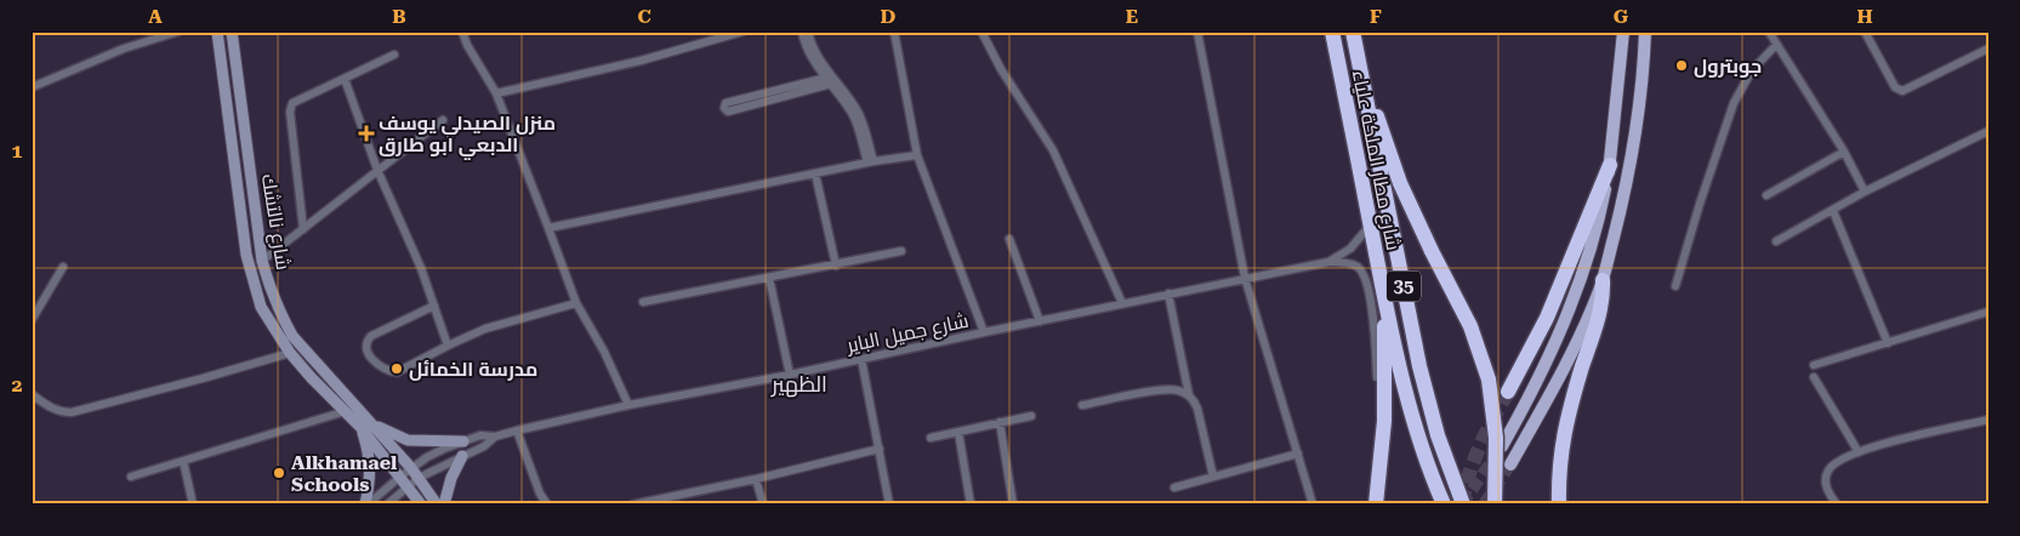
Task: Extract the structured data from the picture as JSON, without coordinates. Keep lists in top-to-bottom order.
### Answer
{
  "streets": {
    "highway": ["شارع مطار الملكة علياء", "35"],
    "main road": ["شارع نالتشك"],
    "street": ["شارع جميل الباير"]
  },
  "crossings": [
    ["شارع مطار الملكة علياء", "شارع جميل الباير"],
    ["شارع نالتشك", "شارع جميل الباير"]
  ],
  "districts": ["الظهير"],
  "places": {
    "other": ["جوبترول", "مدرسة الخمائل", "Alkhamael Schools"],
    "health": ["منزل الصيدلي يوسف الدبعي ابو طارق"]
  },
  "grid": {
    "columns": [
      "A",
      "B",
      "C",
      "D",
      "E",
      "F",
      "G",
      "H"
    ],
    "rows": ["1", "2"]
  }
}
